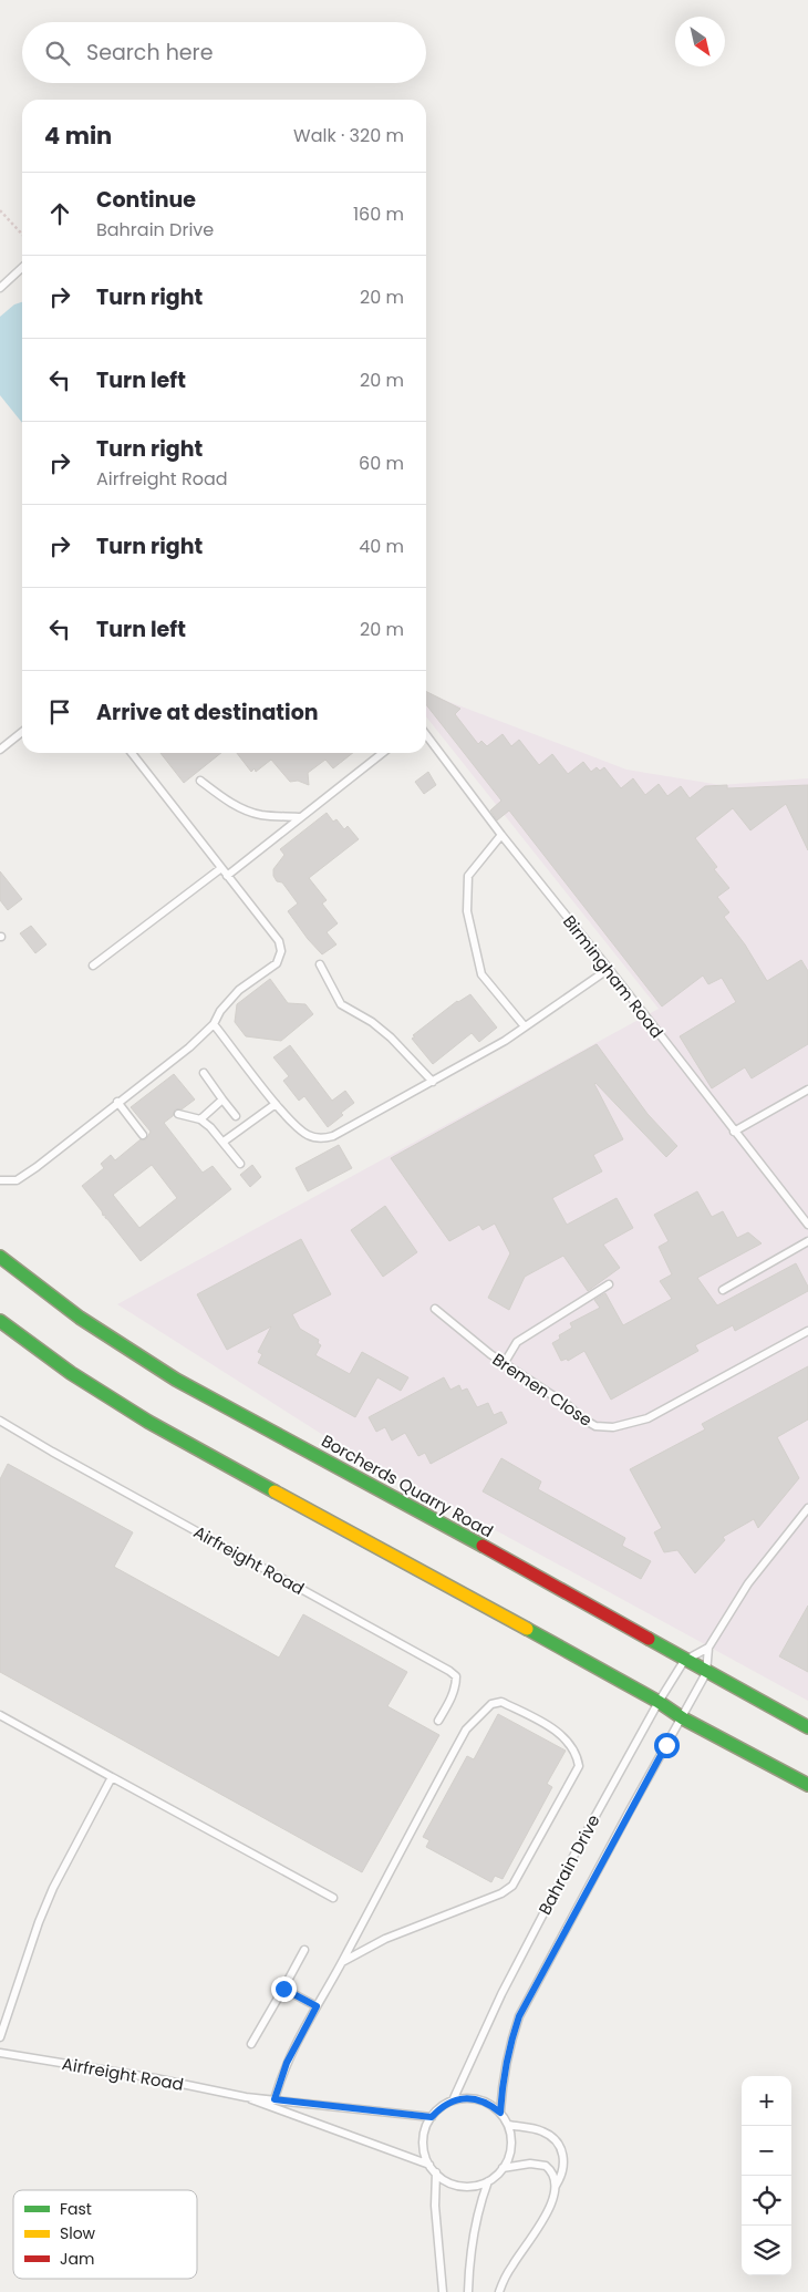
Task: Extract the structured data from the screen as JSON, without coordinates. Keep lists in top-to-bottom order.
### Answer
{
  "streets": {
    "main road": ["Borcherds Quarry Road"],
    "lane": [
      "Birmingham Road",
      "Bremen Close",
      "Airfreight Road",
      "Bahrain Drive"
    ]
  },
  "crossings": [
    ["Borcherds Quarry Road", "Bahrain Drive"],
    ["Airfreight Road", "Bahrain Drive"]
  ],
  "legend": ["Fast", "Slow", "Jam"],
  "north": "bottom right",
  "page": {
    "search": "Search here",
    "heading": ["4 min", "Walk · 320 m"],
    "list": [
      ["Continue", "Bahrain Drive", "160 m"],
      ["Turn right", "20 m"],
      ["Turn left", "20 m"],
      ["Turn right", "Airfreight Road", "60 m"],
      ["Turn right", "40 m"],
      ["Turn left", "20 m"],
      "Arrive at destination"
    ],
    "map_buttons": ["+", "−"]
  }
}
